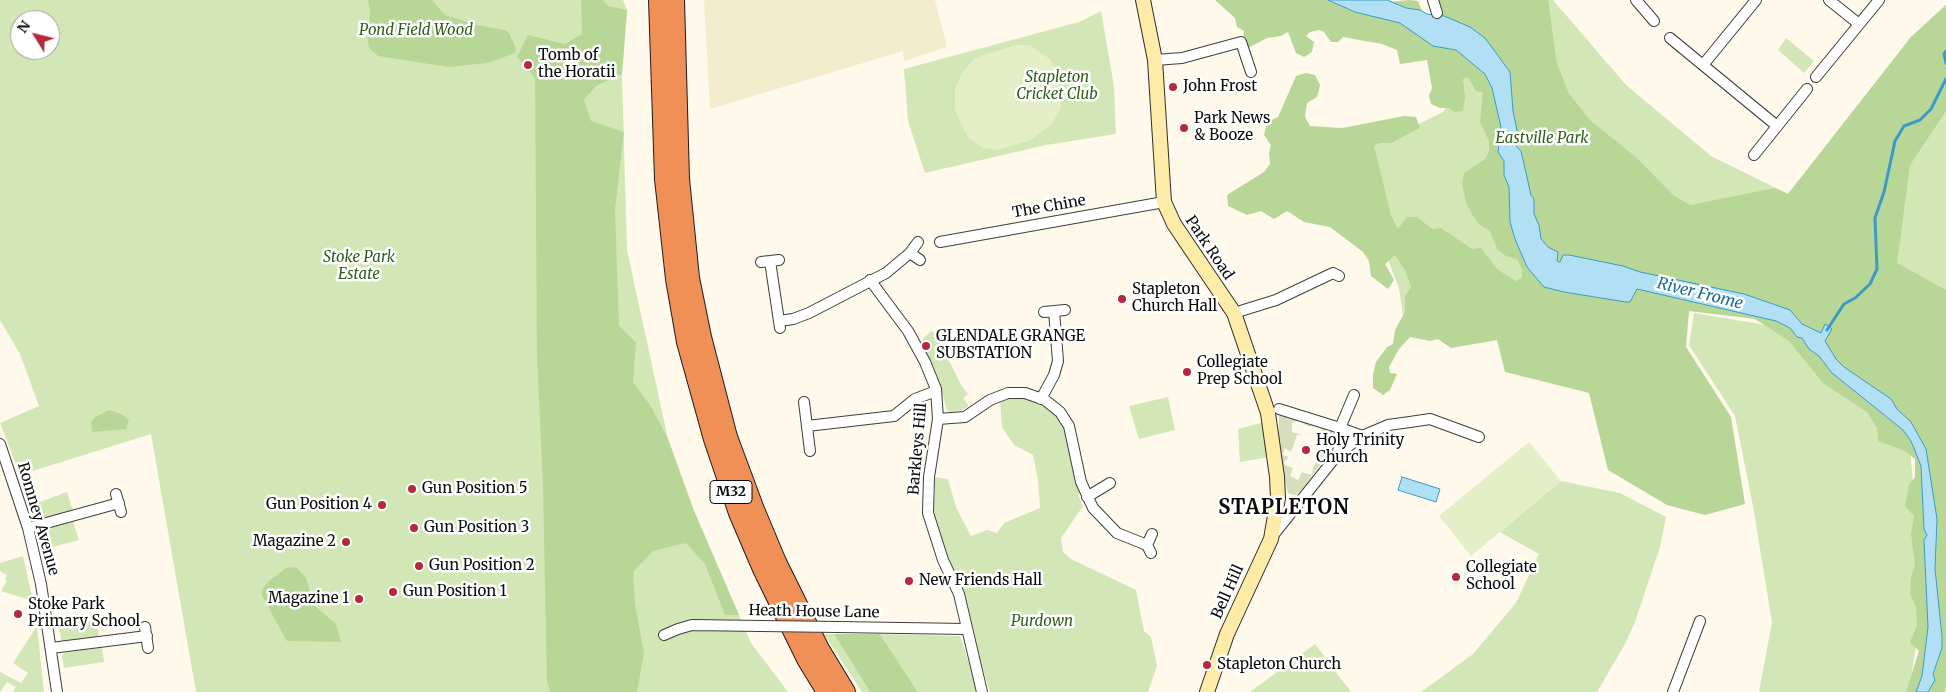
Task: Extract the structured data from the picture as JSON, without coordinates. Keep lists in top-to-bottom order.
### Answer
{
  "streets": {
    "highway": ["M32"],
    "main road": ["Park Road", "Bell Hill"],
    "street": [
      "The Chine",
      "Barkleys Hill",
      "Romney Avenue",
      "Heath House Lane"
    ]
  },
  "crossings": [
    ["The Chine", "Park Road"],
    ["Park Road", "Bell Hill"],
    ["Barkleys Hill", "Heath House Lane"]
  ],
  "districts": ["STAPLETON"],
  "water": ["River Frome"],
  "parks": [
    "Pond Field Wood",
    "Stapleton Cricket Club",
    "Eastville Park",
    "Stoke Park Estate",
    "Purdown"
  ],
  "places": [
    "Tomb of the Horatii",
    "John Frost",
    "Park News & Booze",
    "Stapleton Church Hall",
    "GLENDALE GRANGE SUBSTATION",
    "Collegiate Prep School",
    "Holy Trinity Church",
    "Gun Position 5",
    "Gun Position 4",
    "Gun Position 3",
    "Magazine 2",
    "Gun Position 2",
    "Collegiate School",
    "New Friends Hall",
    "Gun Position 1",
    "Magazine 1",
    "Stoke Park Primary School",
    "Stapleton Church"
  ],
  "north": "top left"
}
